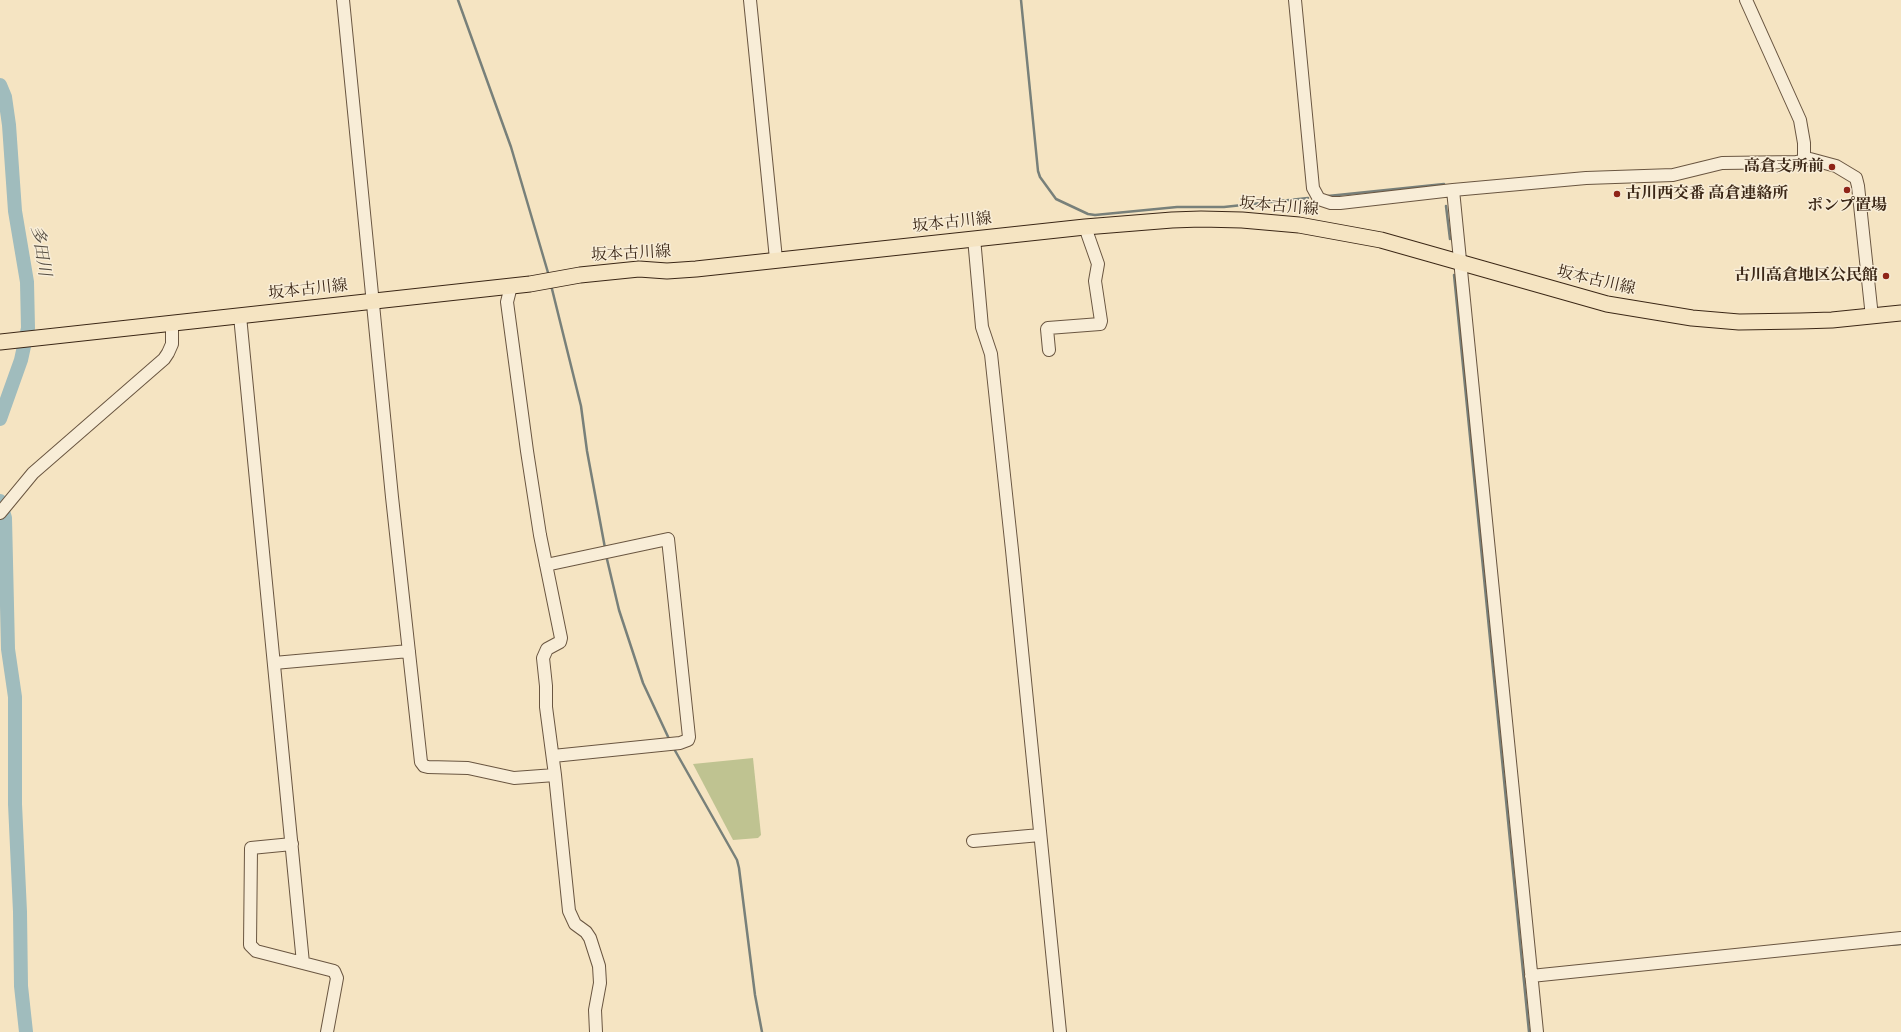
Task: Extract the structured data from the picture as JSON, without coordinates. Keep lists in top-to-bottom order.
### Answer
{
  "streets": {
    "main road": ["坂本古川線"]
  },
  "water": ["多田川"],
  "places": [
    "高倉支所前",
    "ポンプ置場",
    "古川西交番 高倉連絡所",
    "古川高倉地区公民館"
  ]
}
